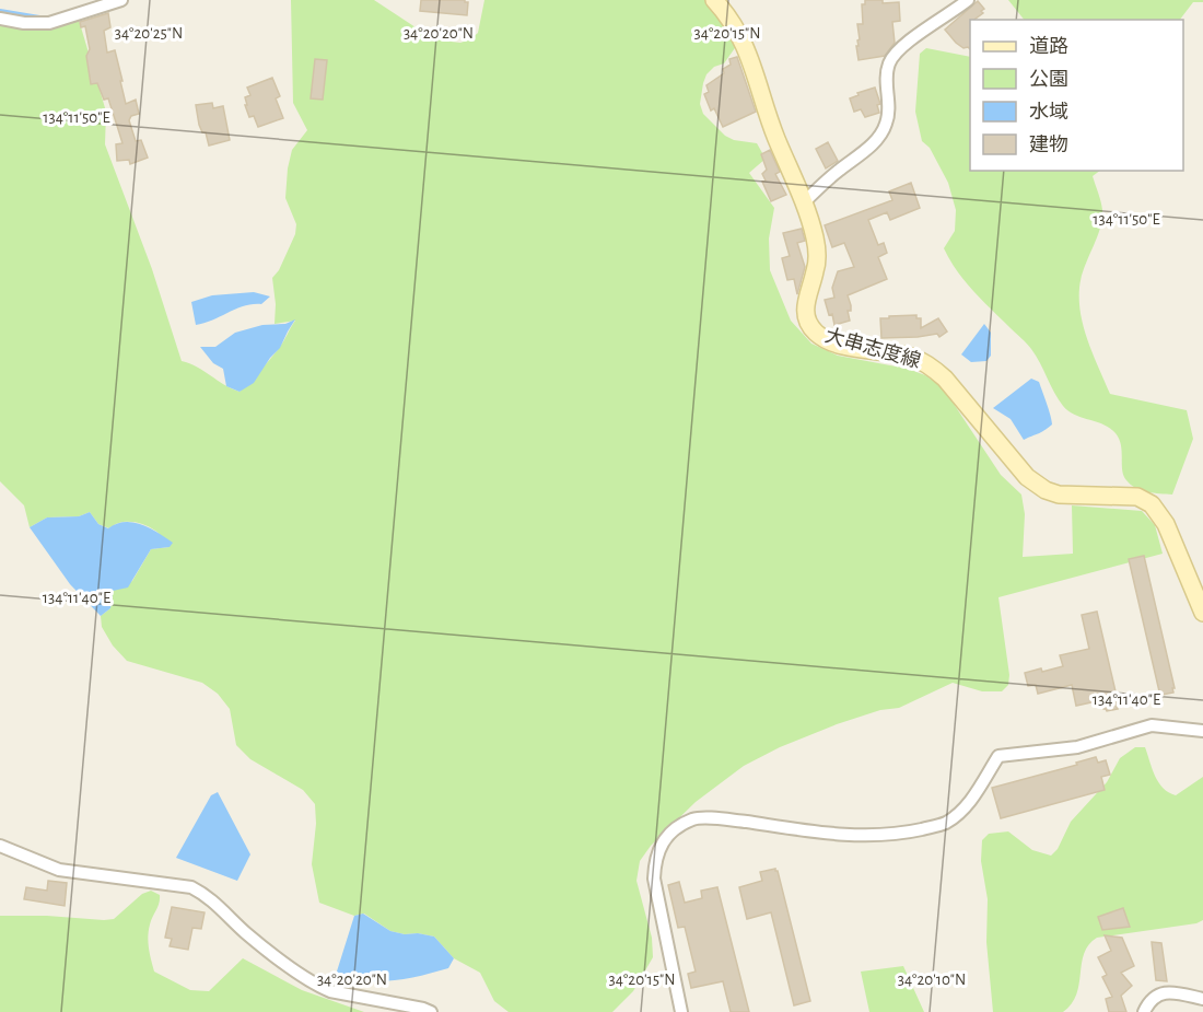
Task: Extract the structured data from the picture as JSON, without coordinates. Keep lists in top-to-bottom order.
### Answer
{
  "streets": {
    "main road": ["大串志度線"]
  },
  "legend": [
    "道路",
    "公園",
    "水域",
    "建物"
  ],
  "coordinates": [
    "34°20'25\"N",
    "34°20'20\"N",
    "34°20'15\"N",
    "134°11'50\"E",
    "134°11'40\"E",
    "34°20'10\"N"
  ]
}
